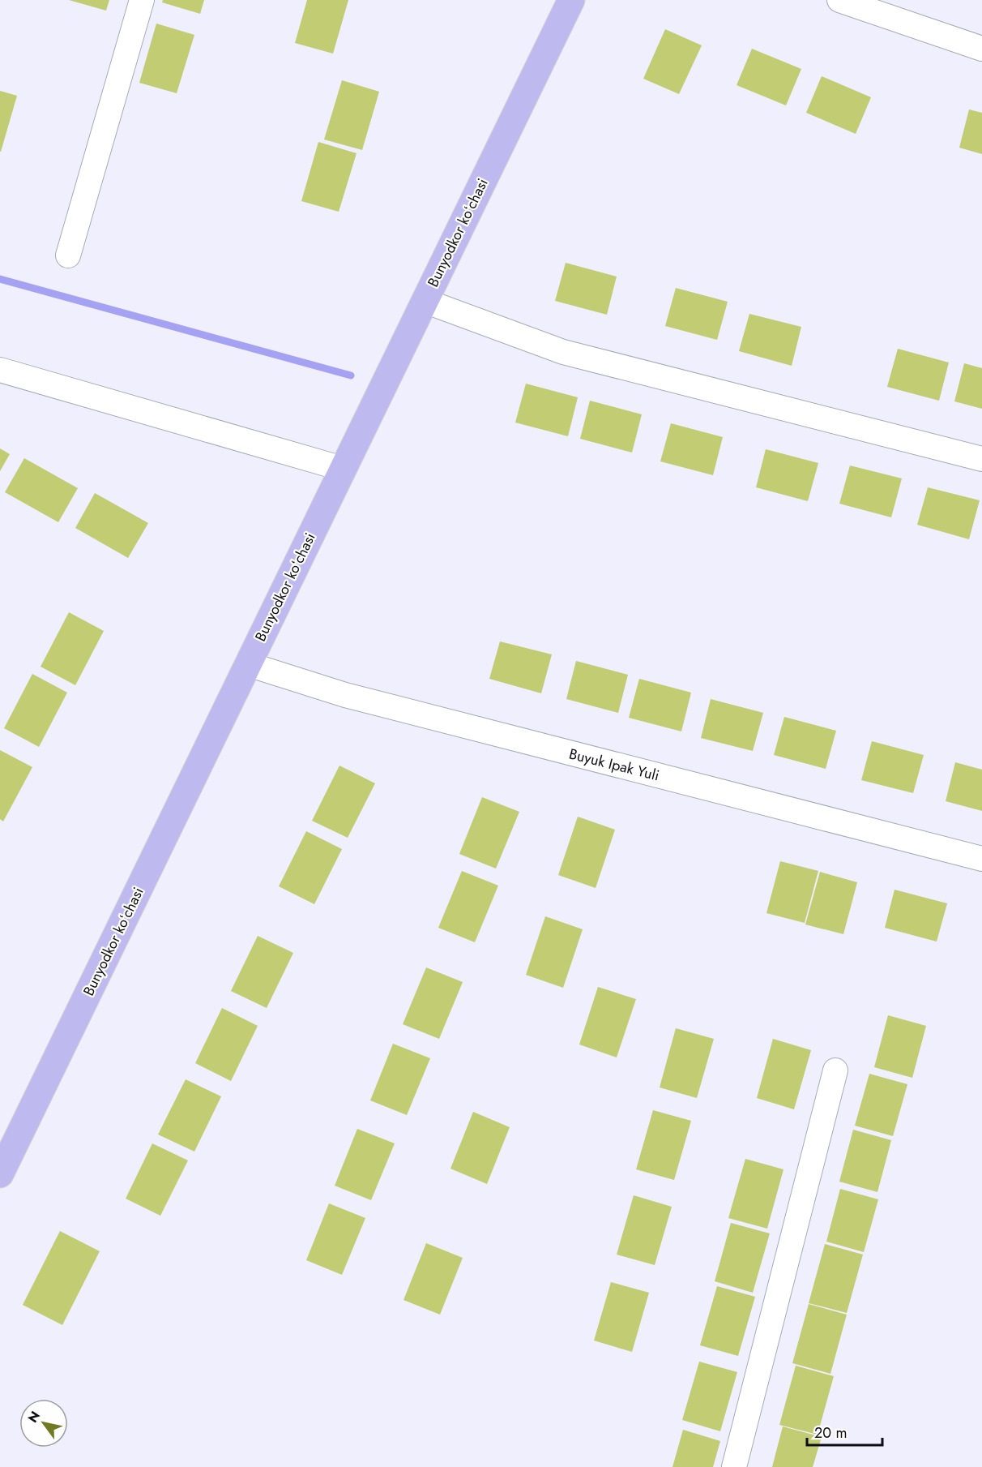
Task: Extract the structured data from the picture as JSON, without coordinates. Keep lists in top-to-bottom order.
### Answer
{
  "streets": {
    "main road": ["Bunyodkor koʻchasi"],
    "street": ["Buyuk Ipak Yuli"]
  },
  "crossings": [
    ["Bunyodkor koʻchasi", "Buyuk Ipak Yuli"]
  ],
  "scale_bar": "20 m",
  "north": "top left"
}
